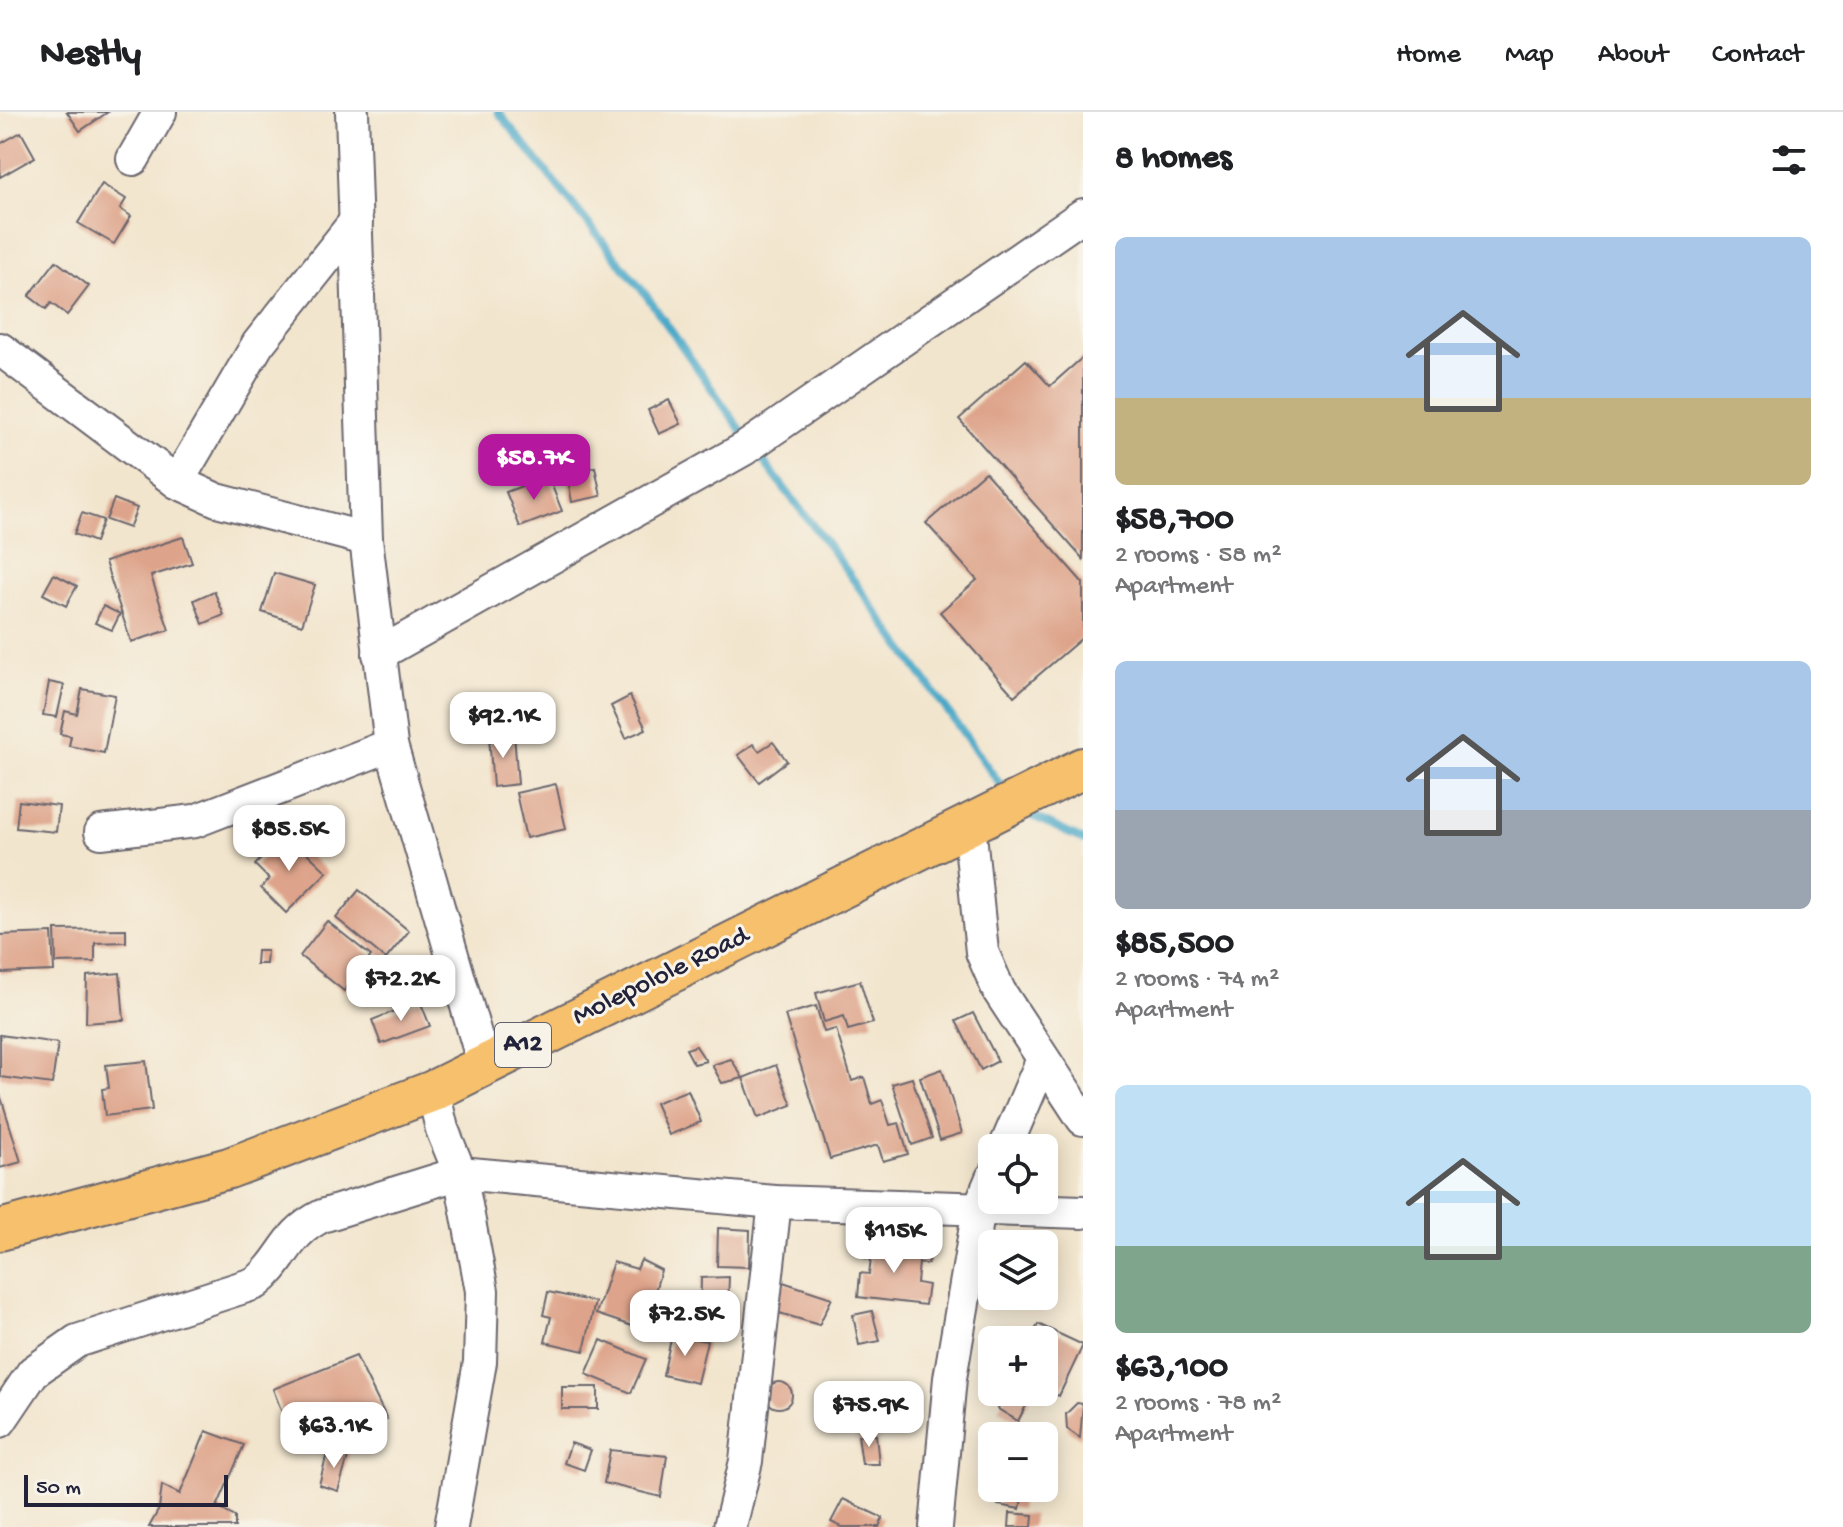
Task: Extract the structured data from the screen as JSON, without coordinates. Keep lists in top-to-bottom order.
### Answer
{
  "streets": {
    "main road": ["Molepolole Road", "A12"]
  },
  "scale_bar": "50 m",
  "page": {
    "header": "Nestly",
    "nav": [
      "Home",
      "Map",
      "About",
      "Contact"
    ],
    "heading": "8 homes",
    "list": [
      {
        "name": "$58,700",
        "note": "2 rooms · 58 m² · Apartment"
      },
      {
        "name": "$85,500",
        "note": "2 rooms · 74 m² · Apartment"
      },
      {
        "name": "$63,100",
        "note": "2 rooms · 78 m² · Apartment"
      }
    ],
    "price": [
      "$58.7K",
      "$92.1K",
      "$85.5K",
      "$72.2K",
      "$115K",
      "$72.5K",
      "$75.9K",
      "$63.1K"
    ],
    "map_buttons": ["+", "−"],
    "scale": "50 m"
  }
}
